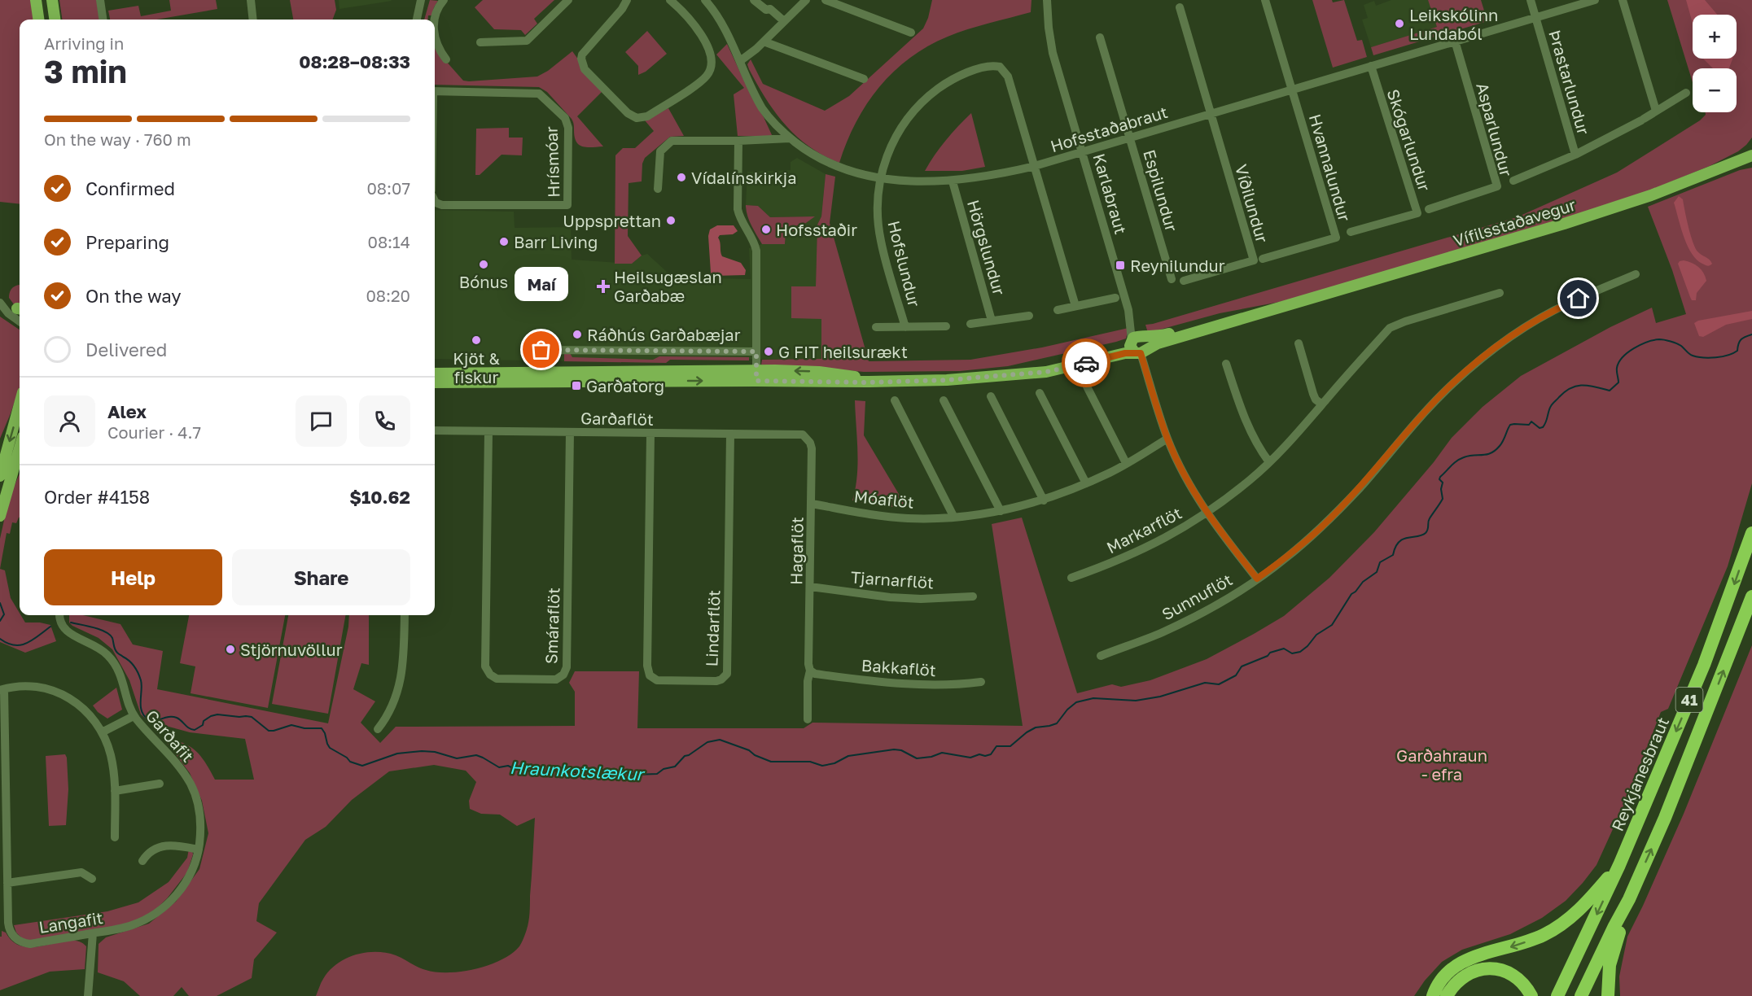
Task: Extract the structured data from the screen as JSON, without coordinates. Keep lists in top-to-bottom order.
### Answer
{
  "streets": {
    "highway": ["41", "Reykjanesbraut"],
    "main road": ["Vífilsstaðavegur"],
    "street": [
      "Þrastarlundur",
      "Hofsstaðabraut",
      "Asparlundur",
      "Skógarlundur",
      "Hrísmóar",
      "Hvannalundur",
      "Espilundur",
      "Karlabraut",
      "Víðilundur",
      "Hörgslundur",
      "Hofslundur",
      "Garðaflöt",
      "Móaflöt",
      "Markarflöt",
      "Hagaflöt",
      "Tjarnarflöt",
      "Sunnuflöt",
      "Smáraflöt",
      "Lindarflöt",
      "Bakkaflöt",
      "Garðafit",
      "Langafit"
    ]
  },
  "crossings": [
    ["Þrastarlundur", "Hofsstaðabraut"],
    ["Hofsstaðabraut", "Asparlundur"],
    ["Hofsstaðabraut", "Skógarlundur"],
    ["Hofsstaðabraut", "Hvannalundur"],
    ["Hofsstaðabraut", "Espilundur"],
    ["Hofsstaðabraut", "Karlabraut"],
    ["Hofsstaðabraut", "Víðilundur"],
    ["Hofsstaðabraut", "Hörgslundur"],
    ["Hofsstaðabraut", "Hofslundur"],
    ["Karlabraut", "Vífilsstaðavegur"],
    ["Garðaflöt", "Hagaflöt"],
    ["Garðaflöt", "Smáraflöt"],
    ["Garðaflöt", "Lindarflöt"],
    ["Móaflöt", "Hagaflöt"],
    ["Hagaflöt", "Tjarnarflöt"],
    ["Hagaflöt", "Bakkaflöt"],
    ["Garðafit", "Langafit"]
  ],
  "water": ["Hraunkotslækur"],
  "parks": ["Garðahraun - efra"],
  "places": {
    "other": [
      "Leikskólinn Lundaból",
      "Vídalínskirkja",
      "Uppsprettan",
      "Hofsstaðir",
      "Barr Living",
      "Bónus",
      "Ráðhús Garðabæjar",
      "Kjöt & fiskur",
      "Maí",
      "G FIT heilsurækt",
      "Stjörnuvöllur"
    ],
    "transit": ["Reynilundur", "Garðatorg"],
    "health": ["Heilsugæslan Garðabæ"]
  },
  "page": {
    "map_buttons": ["+", "−"],
    "heading": ["3 min", "Arriving in", "08:28–08:33"],
    "panel": [
      "Alex",
      "Courier · 4.7",
      "Order #4158",
      "$10.62"
    ],
    "bar": "On the way · 760 m",
    "list": [
      ["Confirmed", "08:07"],
      ["Preparing", "08:14"],
      ["On the way", "08:20"],
      "Delivered"
    ],
    "bubble": "Maí",
    "buttons": ["Help", "Share"]
  }
}
